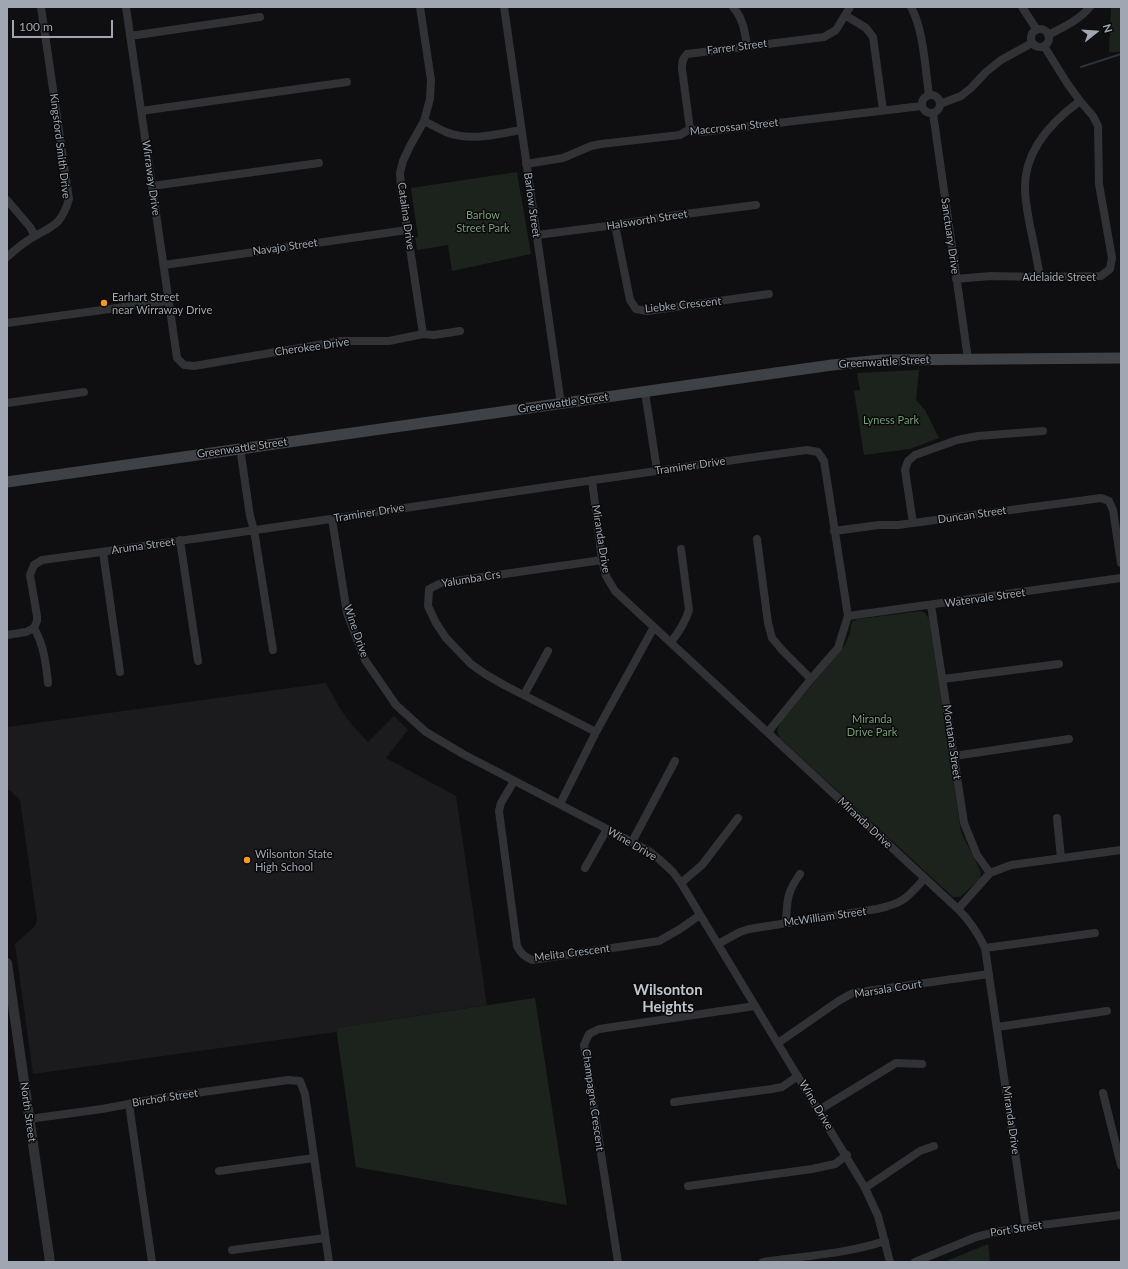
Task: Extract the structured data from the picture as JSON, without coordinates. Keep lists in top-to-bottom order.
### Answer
{
  "streets": {
    "main road": ["Greenwattle Street"],
    "street": [
      "Farrer Street",
      "Maccrossan Street",
      "Kingsford Smith Drive",
      "Wirraway Drive",
      "Barlow Street",
      "Catalina Drive",
      "Halsworth Street",
      "Sanctuary Drive",
      "Navajo Street",
      "Adelaide Street",
      "Liebke Crescent",
      "Cherokee Drive",
      "Traminer Drive",
      "Duncan Street",
      "Miranda Drive",
      "Aruma Street",
      "Yalumba Crs",
      "Watervale Street",
      "Wine Drive",
      "Montana Street",
      "McWilliam Street",
      "Melita Crescent",
      "Marsala Court",
      "Birchof Street",
      "Champagne Crescent",
      "North Street",
      "Port Street"
    ]
  },
  "crossings": [
    ["Farrer Street", "Maccrossan Street"],
    ["Maccrossan Street", "Barlow Street"],
    ["Maccrossan Street", "Sanctuary Drive"],
    ["Wirraway Drive", "Navajo Street"],
    ["Wirraway Drive", "Cherokee Drive"],
    ["Barlow Street", "Halsworth Street"],
    ["Barlow Street", "Greenwattle Street"],
    ["Catalina Drive", "Navajo Street"],
    ["Catalina Drive", "Cherokee Drive"],
    ["Halsworth Street", "Liebke Crescent"],
    ["Sanctuary Drive", "Adelaide Street"],
    ["Sanctuary Drive", "Greenwattle Street"],
    ["Traminer Drive", "Duncan Street"],
    ["Traminer Drive", "Miranda Drive"],
    ["Traminer Drive", "Aruma Street"],
    ["Traminer Drive", "Watervale Street"],
    ["Traminer Drive", "Wine Drive"],
    ["Miranda Drive", "Yalumba Crs"],
    ["Miranda Drive", "McWilliam Street"],
    ["Miranda Drive", "Marsala Court"],
    ["Miranda Drive", "Port Street"],
    ["Watervale Street", "Montana Street"],
    ["Wine Drive", "McWilliam Street"],
    ["Wine Drive", "Melita Crescent"],
    ["Wine Drive", "Marsala Court"],
    ["Wine Drive", "Champagne Crescent"],
    ["Birchof Street", "North Street"]
  ],
  "districts": ["Wilsonton Heights"],
  "parks": ["Barlow Street Park", "Lyness Park", "Miranda Drive Park"],
  "places": ["Earhart Street near Wirraway Drive", "Wilsonton State High School"],
  "scale_bar": "100 m",
  "north": "right"
}
